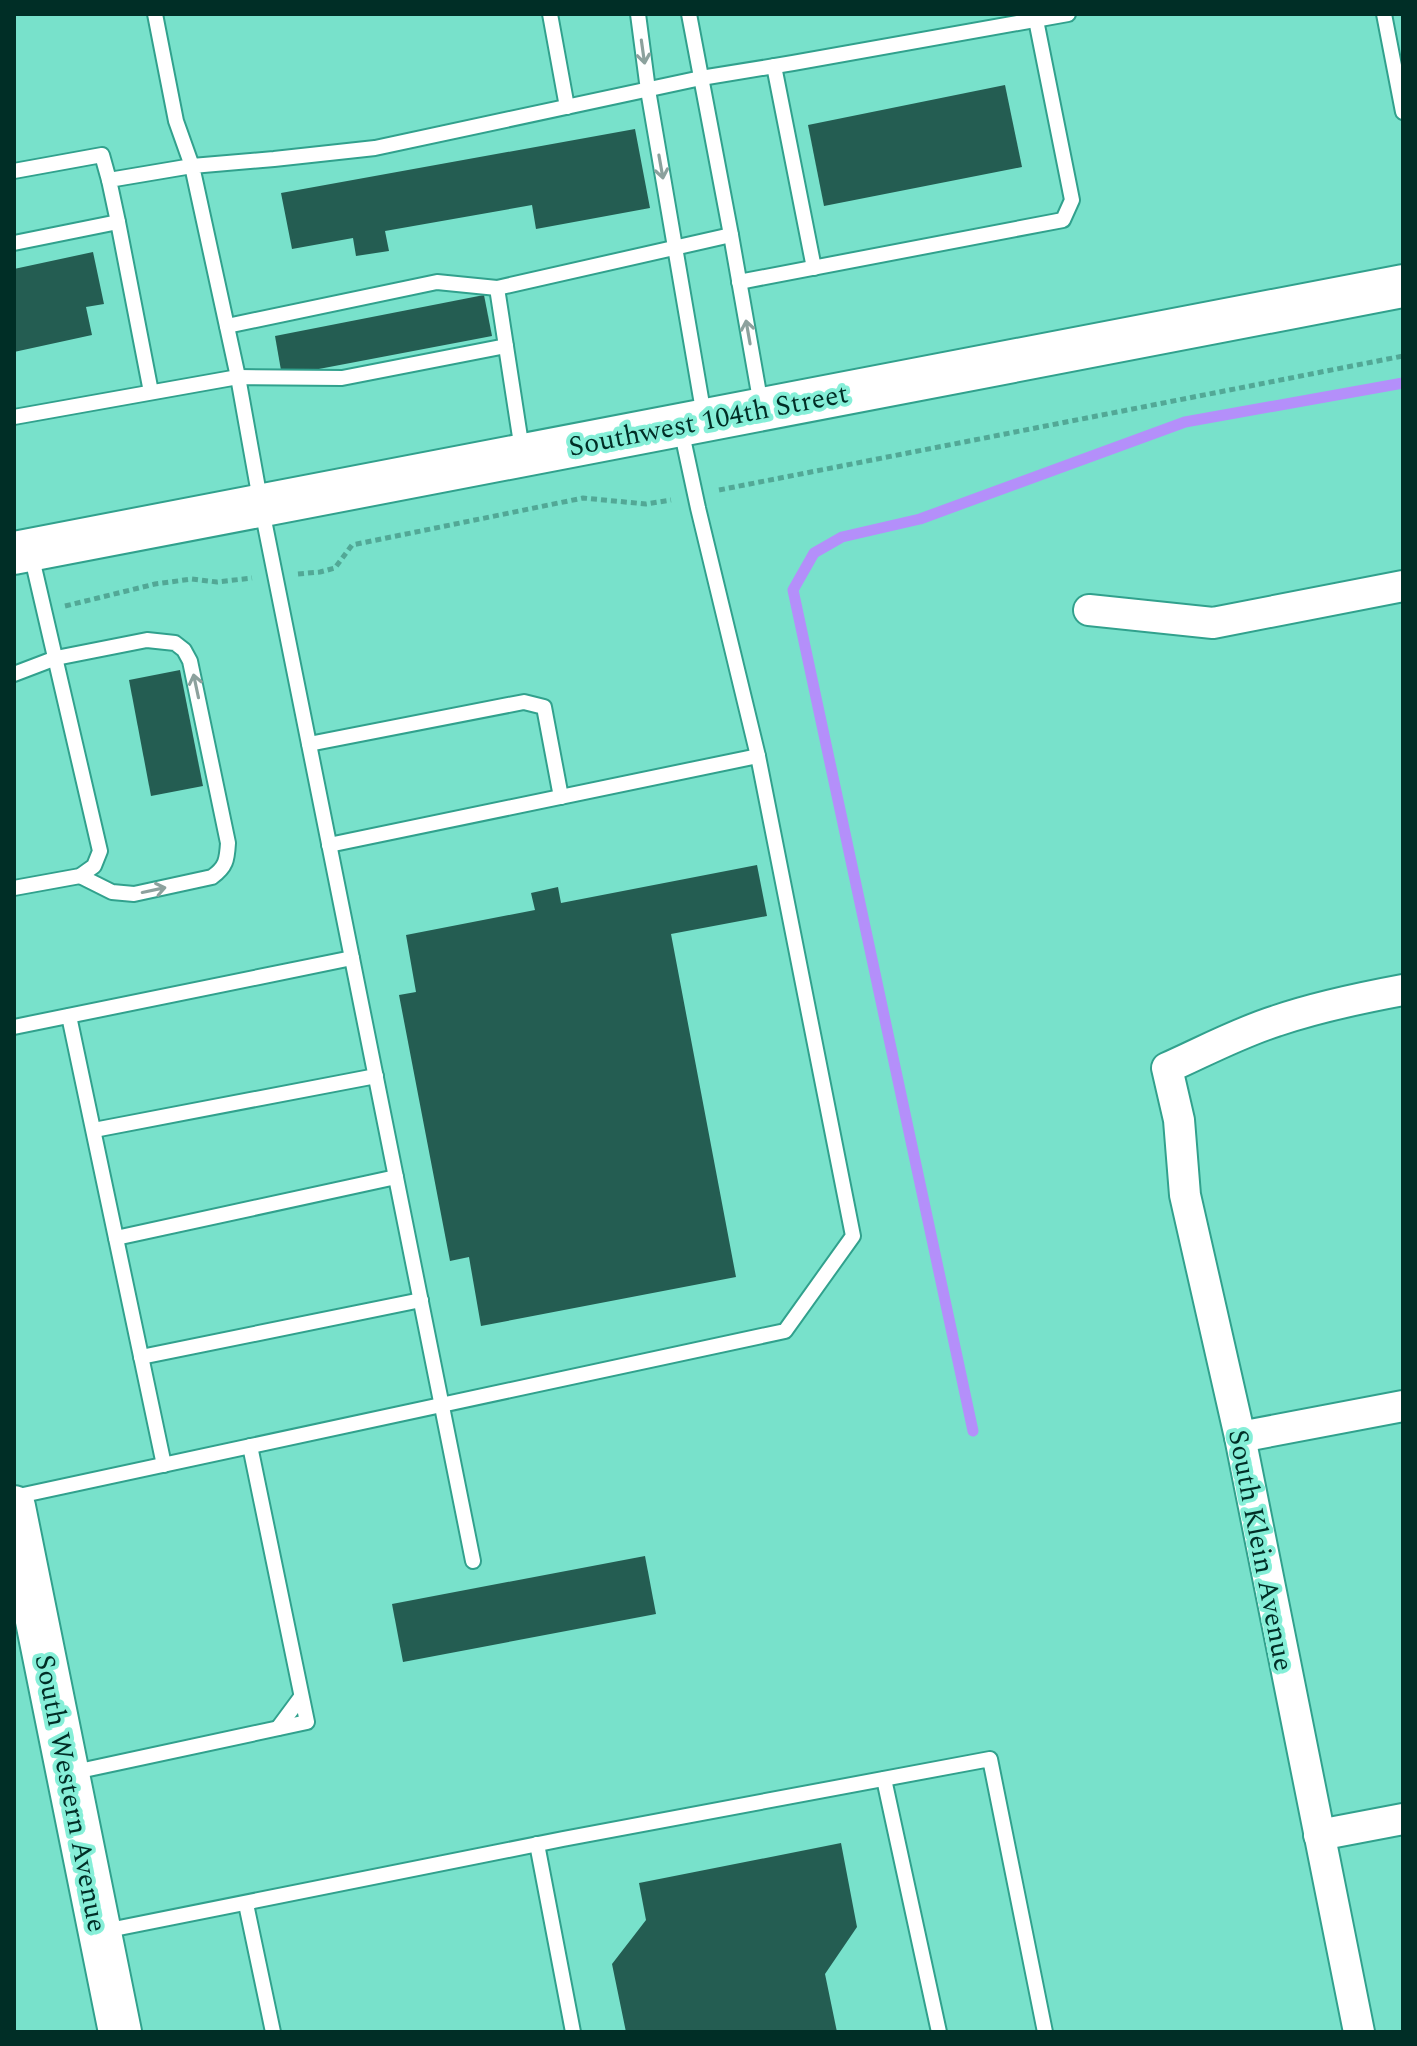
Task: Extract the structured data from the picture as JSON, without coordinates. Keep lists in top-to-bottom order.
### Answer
{
  "streets": {
    "main road": ["Southwest 104th Street", "South Western Avenue"],
    "street": ["South Klein Avenue"]
  }
}
